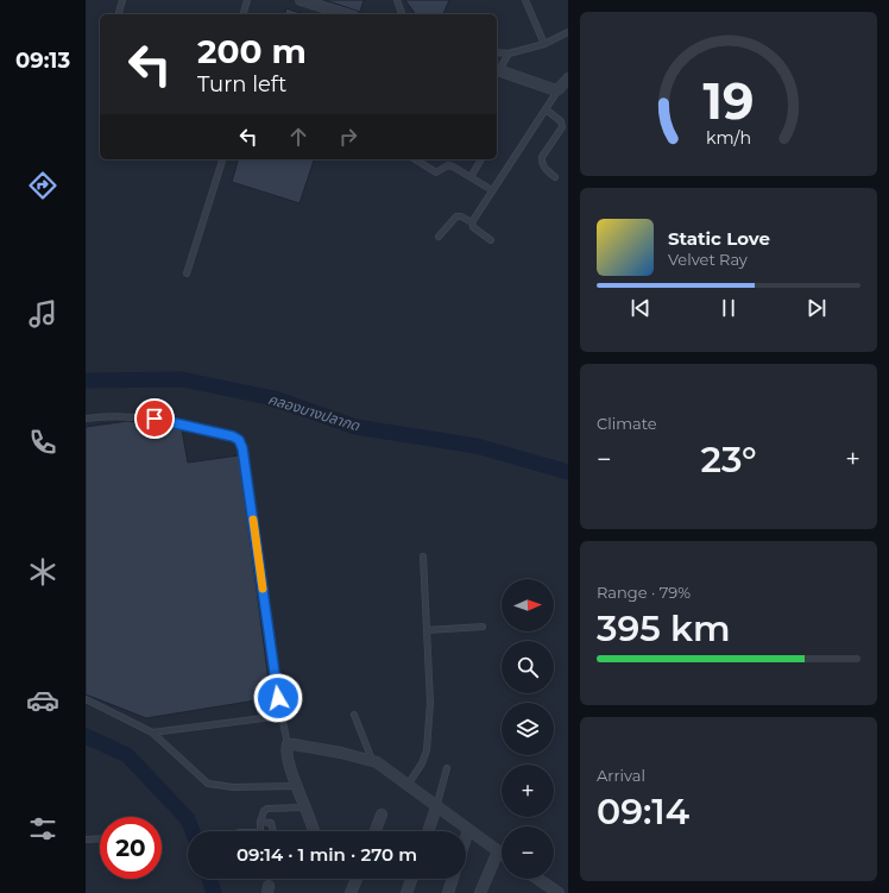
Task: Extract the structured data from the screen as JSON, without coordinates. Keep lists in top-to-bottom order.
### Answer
{
  "water": ["คลองบางปลากด"],
  "north": "right",
  "page": {
    "tabs": "09:13",
    "turn": ["200 m", "Turn left"],
    "song": ["Static Love", "Velvet Ray"],
    "tile": [
      "Climate",
      ["Range · 79%", "395 km"],
      ["Arrival", "09:14"]
    ],
    "heat": ["−", "23°", "+"],
    "map_buttons": ["+", "−"],
    "limit": "20",
    "trip": "09:14 · 1 min · 270 m",
    "gauge": ["19", "km/h"]
  }
}
